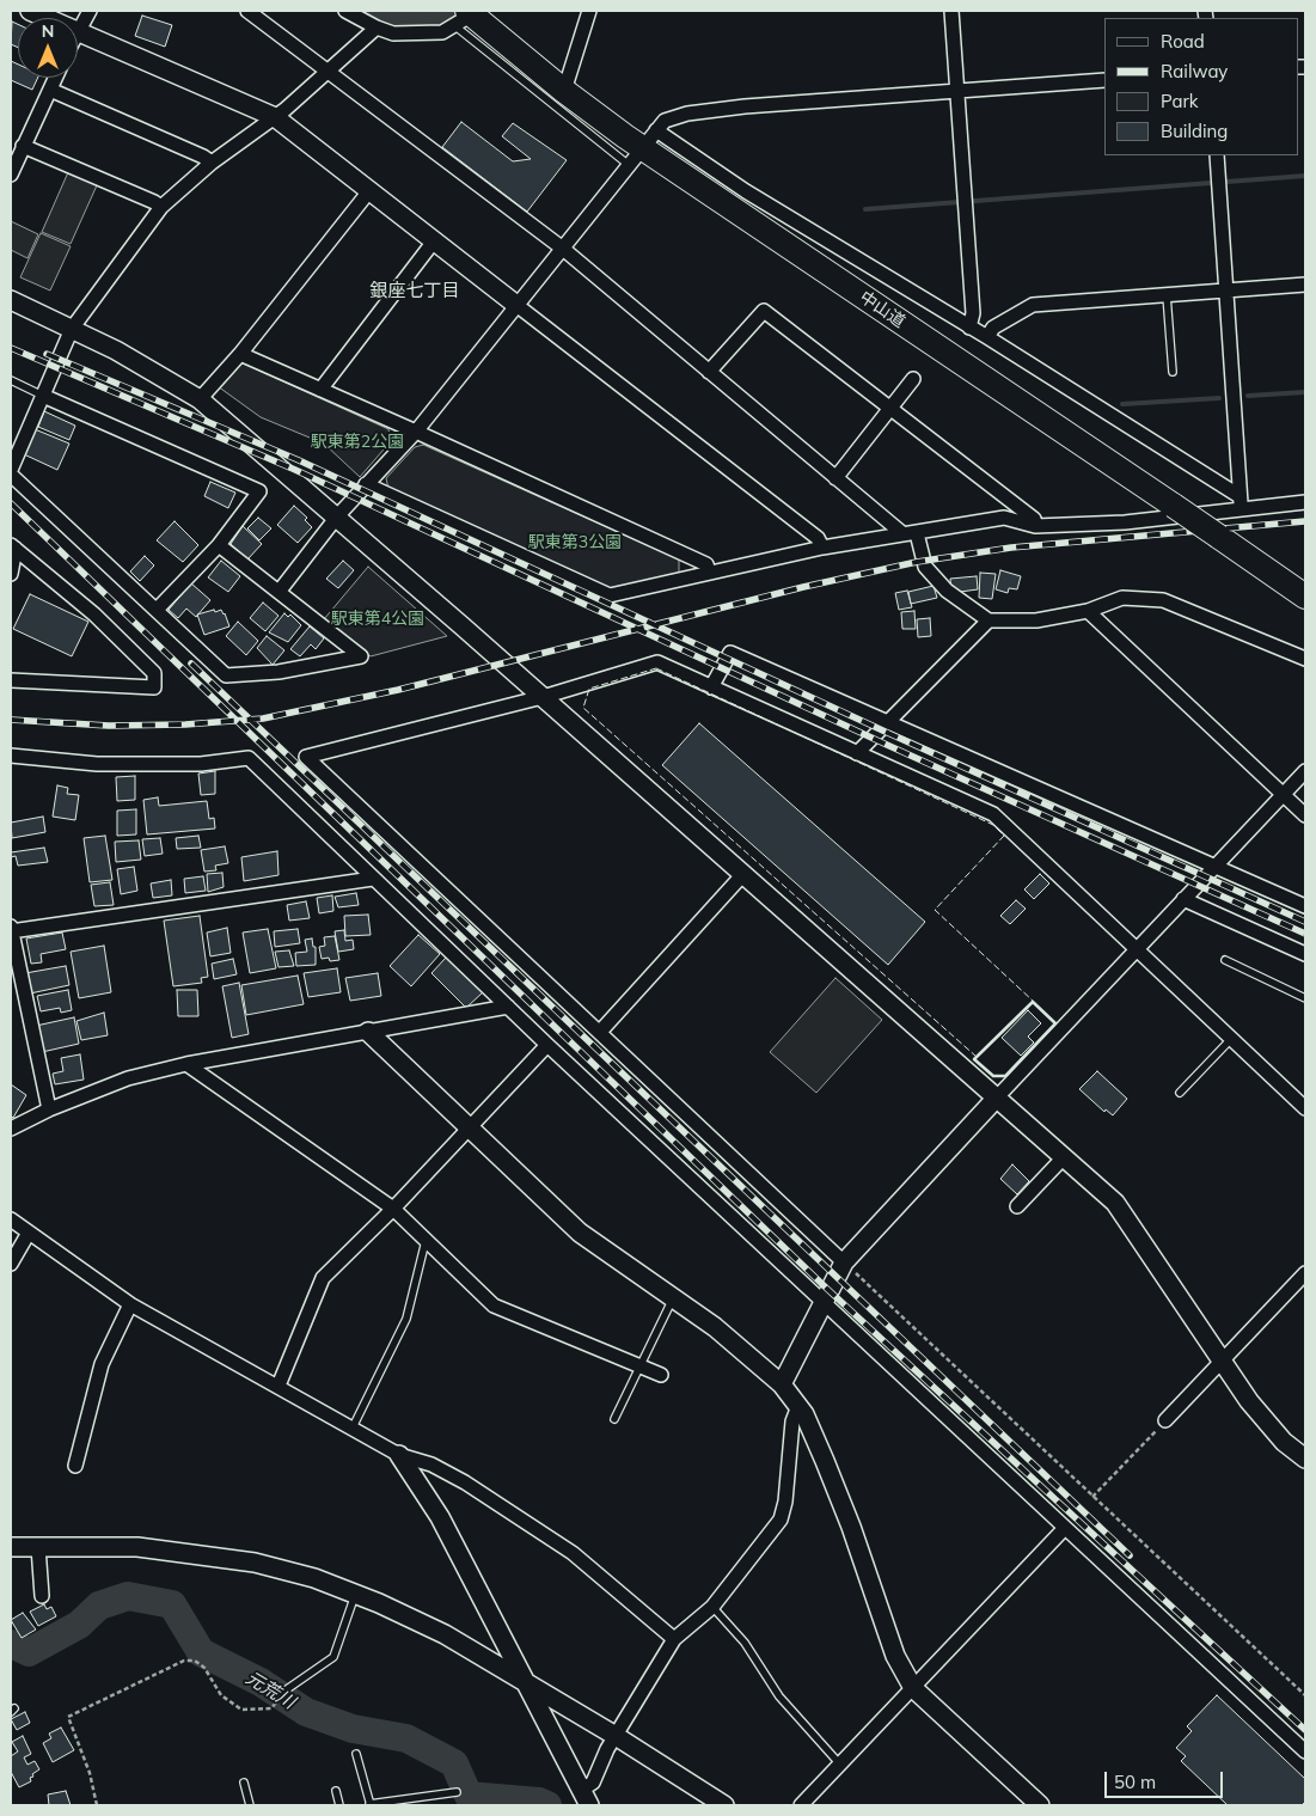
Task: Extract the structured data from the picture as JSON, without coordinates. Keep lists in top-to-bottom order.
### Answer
{
  "streets": {
    "highway": ["中山道"]
  },
  "districts": ["銀座七丁目"],
  "water": ["元荒川"],
  "parks": ["駅東第2公園", "駅東第3公園", "駅東第4公園"],
  "legend": [
    "Road",
    "Railway",
    "Park",
    "Building"
  ],
  "scale_bar": "50 m",
  "north": "top"
}
